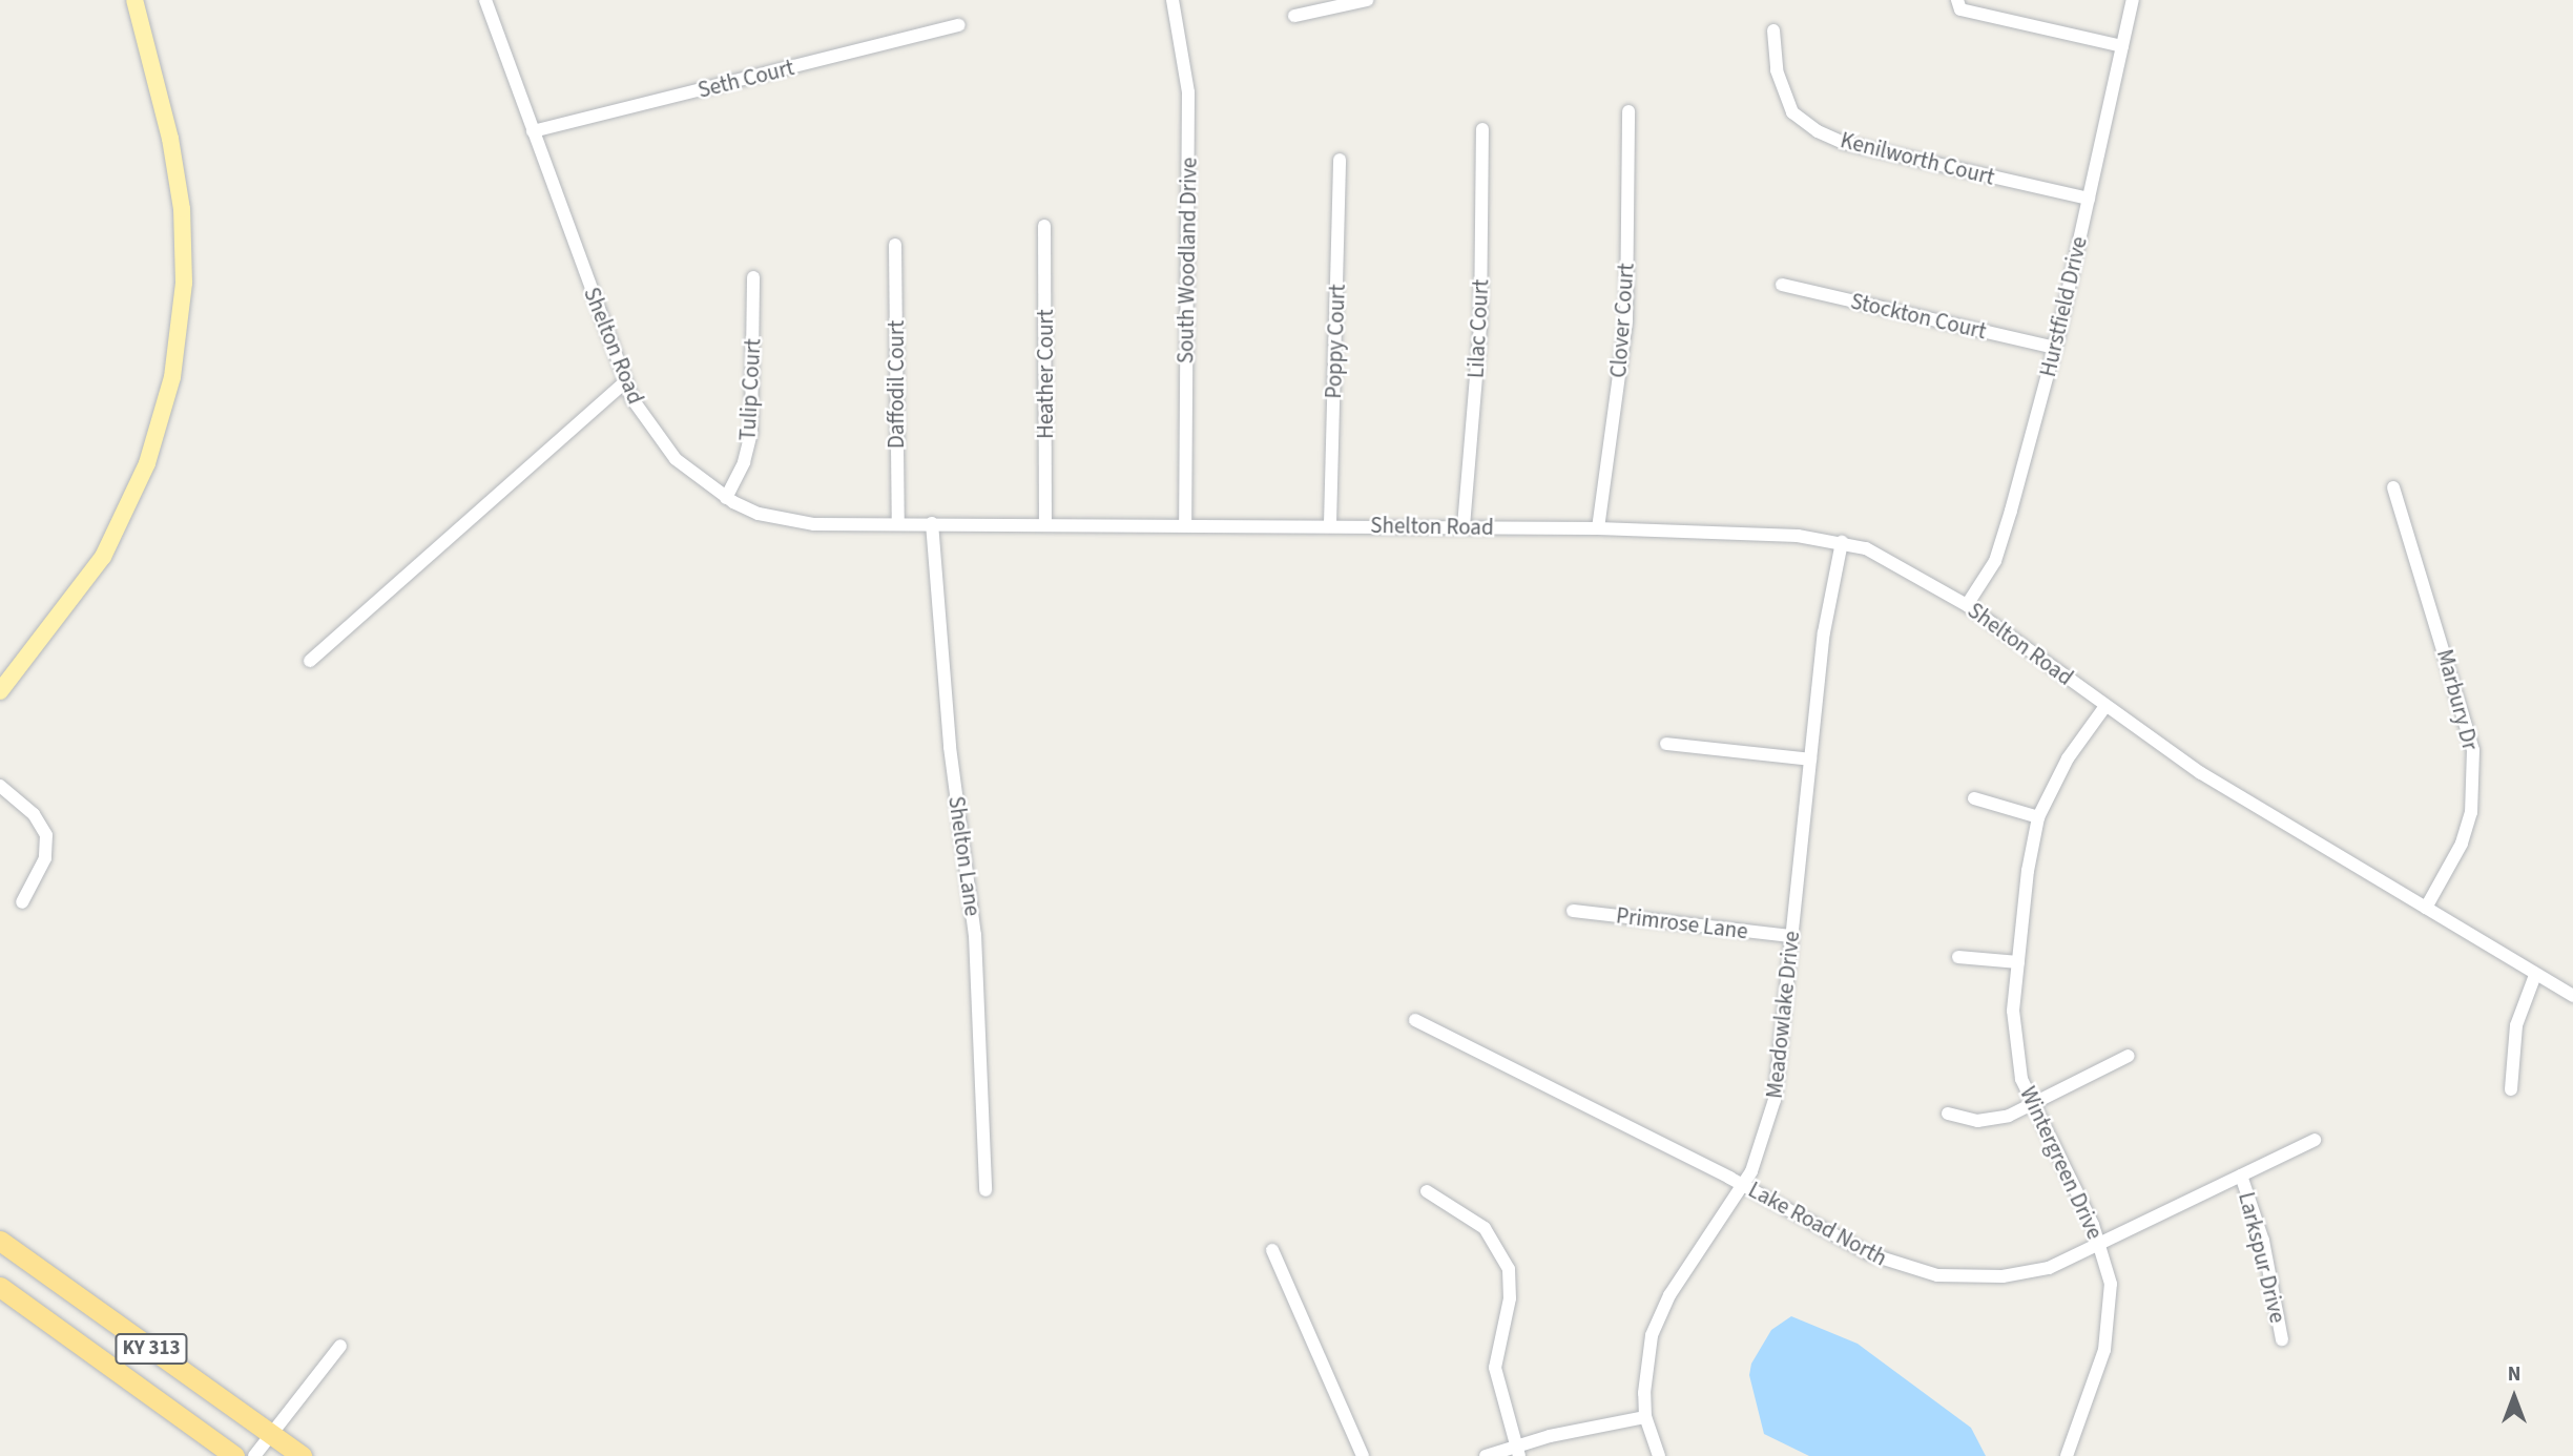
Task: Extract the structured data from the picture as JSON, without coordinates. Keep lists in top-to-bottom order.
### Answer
{
  "streets": {
    "highway": ["KY 313"],
    "street": [
      "Seth Court",
      "Kenilworth Court",
      "South Woodland Drive",
      "Hurstfield Drive",
      "Stockton Court",
      "Clover Court",
      "Lilac Court",
      "Poppy Court",
      "Shelton Road",
      "Heather Court",
      "Daffodil Court",
      "Tulip Court",
      "Marbury Dr",
      "Shelton Lane",
      "Primrose Lane",
      "Meadowlake Drive",
      "Wintergreen Drive",
      "Lake Road North",
      "Larkspur Drive"
    ]
  },
  "crossings": [
    ["Seth Court", "Shelton Road"],
    ["Kenilworth Court", "Hurstfield Drive"],
    ["South Woodland Drive", "Shelton Road"],
    ["Hurstfield Drive", "Stockton Court"],
    ["Hurstfield Drive", "Shelton Road"],
    ["Clover Court", "Shelton Road"],
    ["Lilac Court", "Shelton Road"],
    ["Poppy Court", "Shelton Road"],
    ["Shelton Road", "Heather Court"],
    ["Shelton Road", "Daffodil Court"],
    ["Shelton Road", "Tulip Court"],
    ["Shelton Road", "Marbury Dr"],
    ["Shelton Road", "Shelton Lane"],
    ["Shelton Road", "Meadowlake Drive"],
    ["Shelton Road", "Wintergreen Drive"],
    ["Primrose Lane", "Meadowlake Drive"],
    ["Meadowlake Drive", "Lake Road North"],
    ["Wintergreen Drive", "Lake Road North"],
    ["Lake Road North", "Larkspur Drive"]
  ],
  "north": "top"
}
